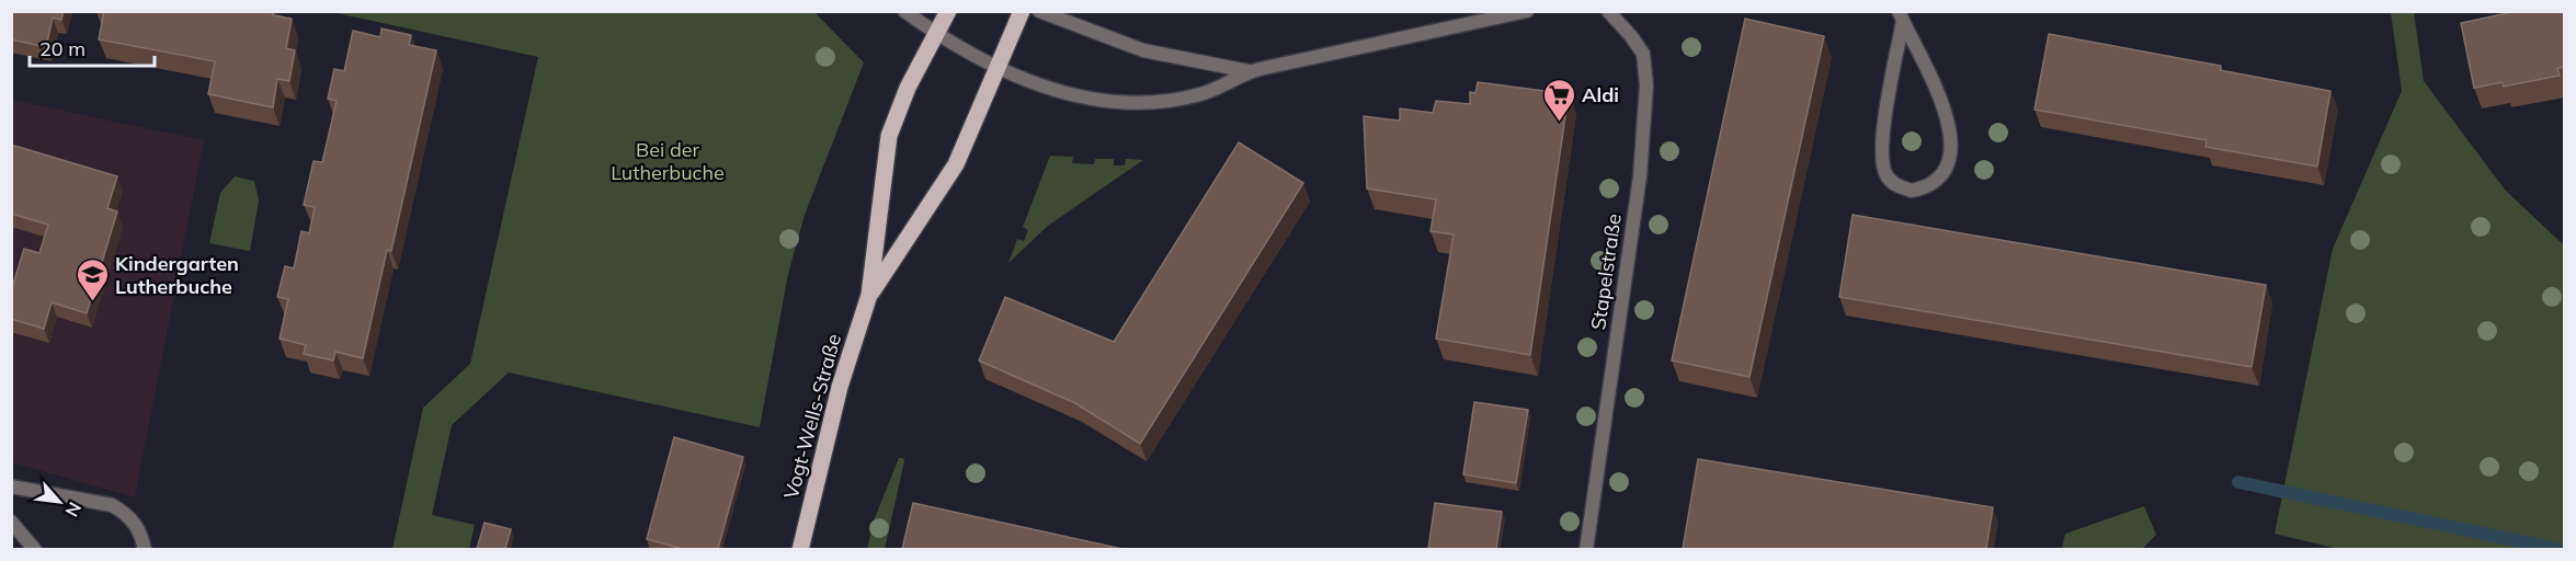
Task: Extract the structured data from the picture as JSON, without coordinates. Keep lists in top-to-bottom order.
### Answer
{
  "streets": {
    "main road": ["Vogt-Wells-Straße"],
    "street": ["Stapelstraße"]
  },
  "parks": ["Bei der Lutherbuche"],
  "places": {
    "supermarket": ["Aldi"],
    "school or university": ["Kindergarten Lutherbuche"]
  },
  "scale_bar": "20 m",
  "north": "bottom right"
}
